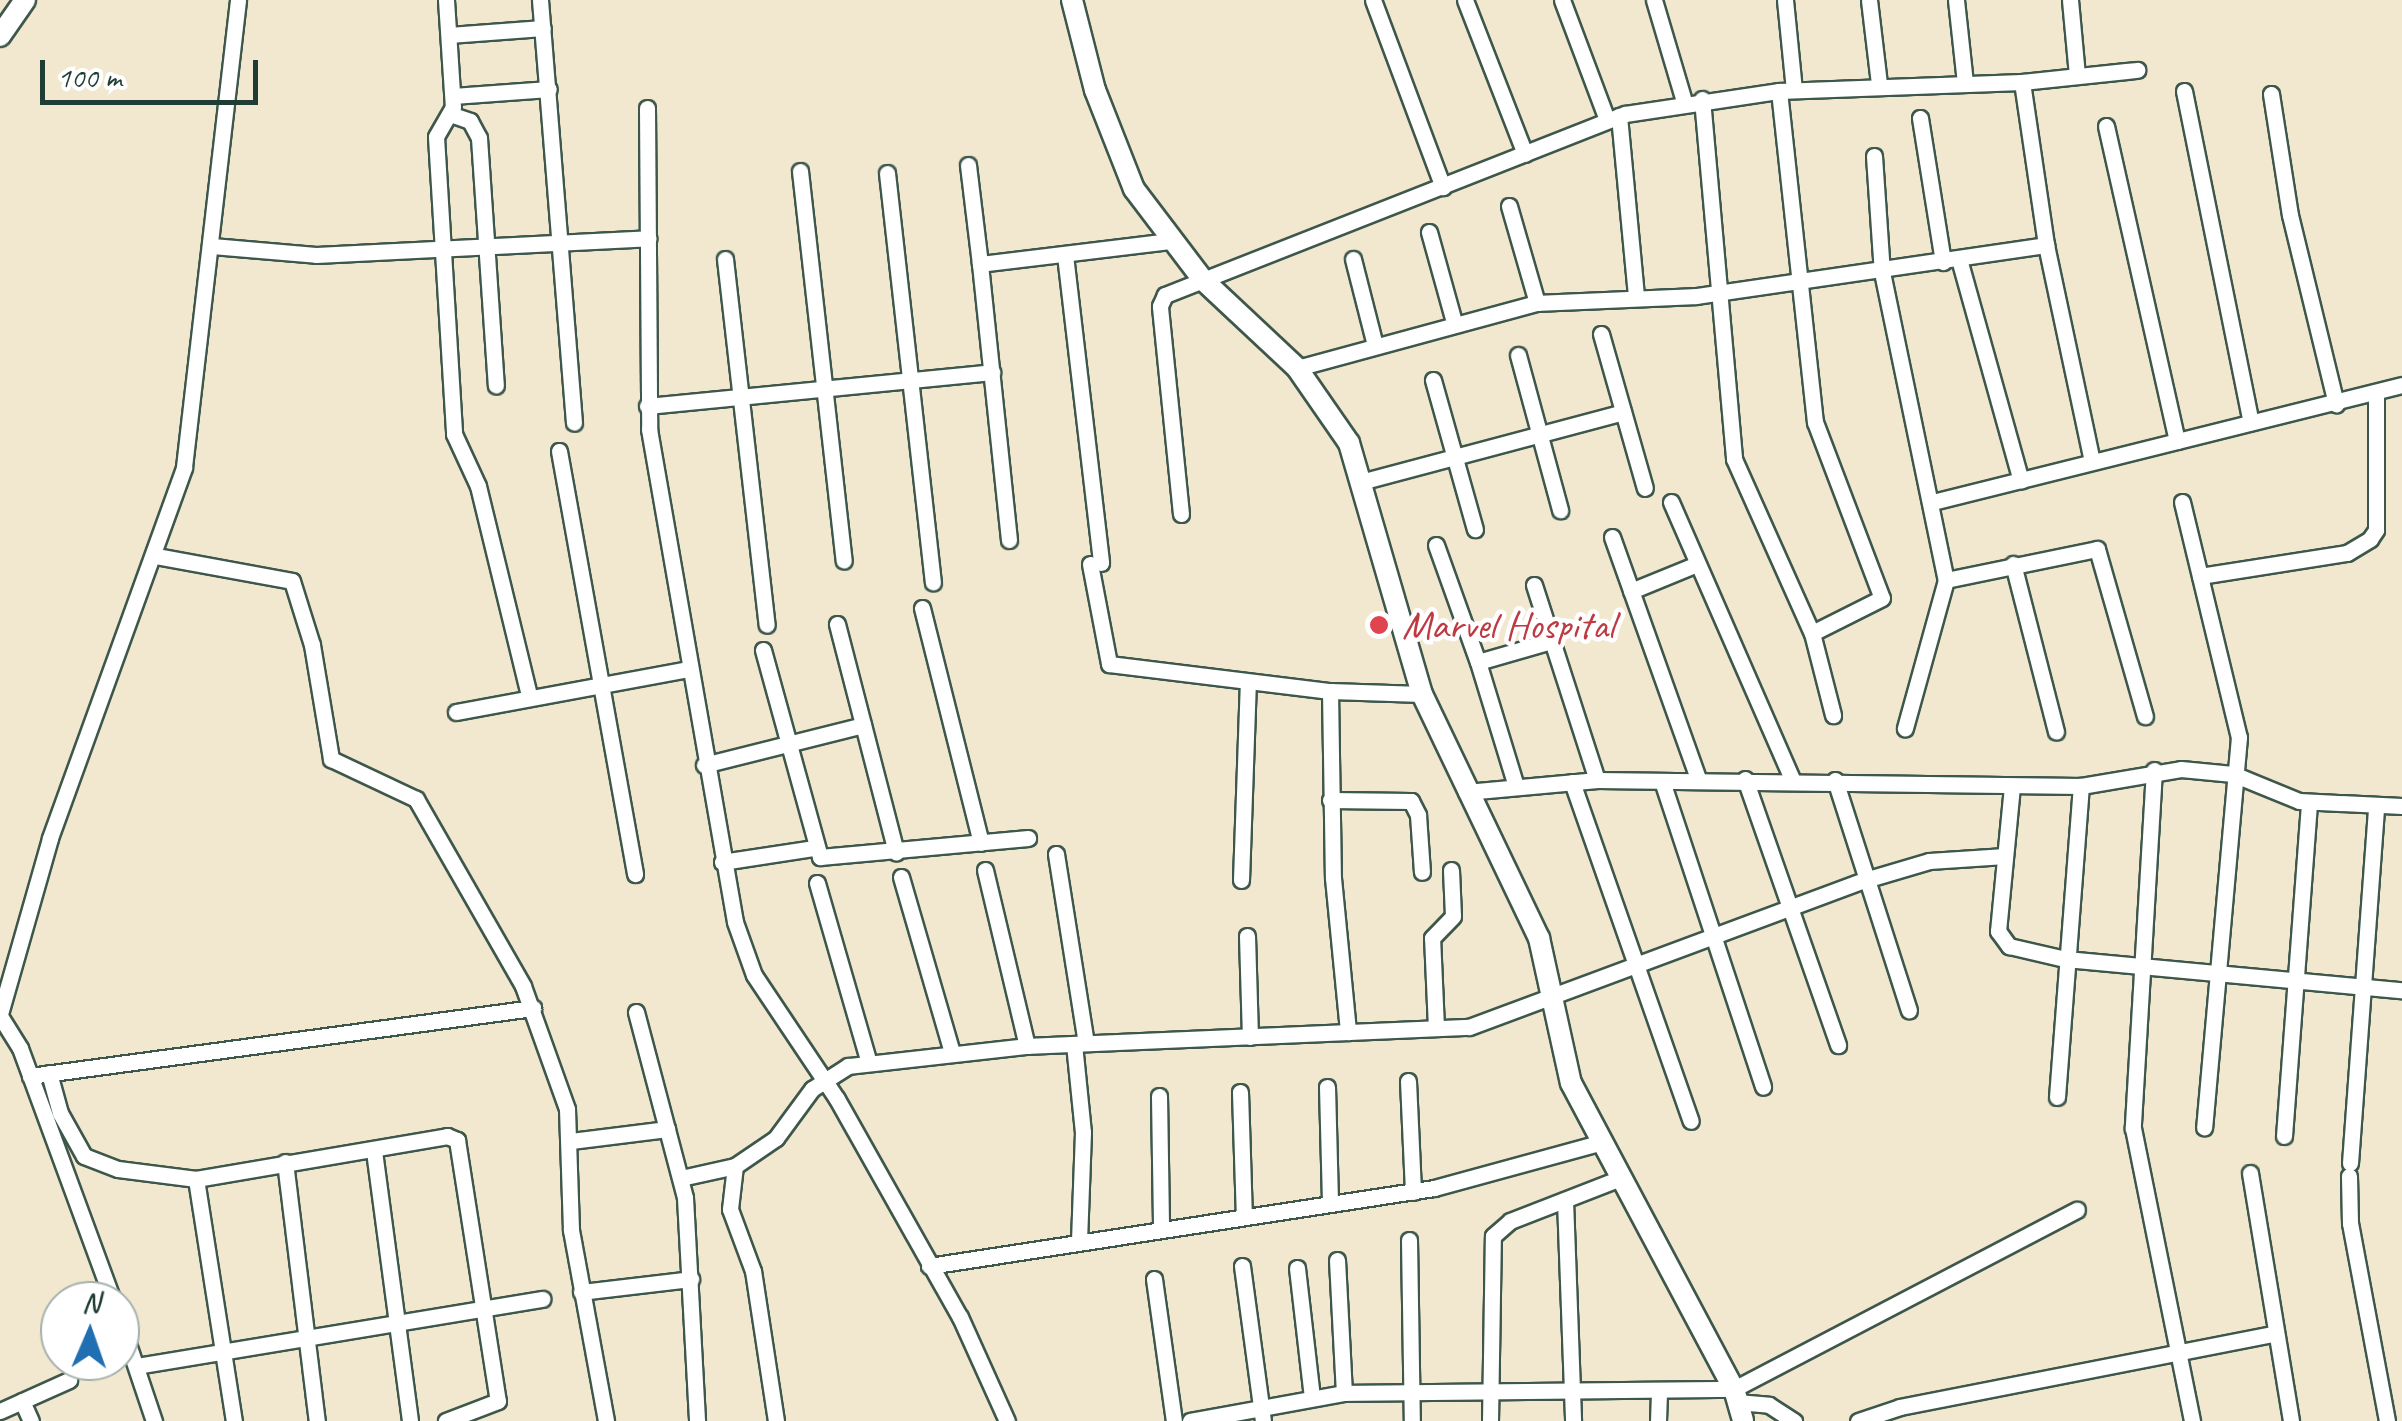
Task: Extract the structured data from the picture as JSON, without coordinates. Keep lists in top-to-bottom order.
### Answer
{
  "places": ["Marvel Hospital"],
  "scale_bar": "100 m",
  "north": "top"
}
